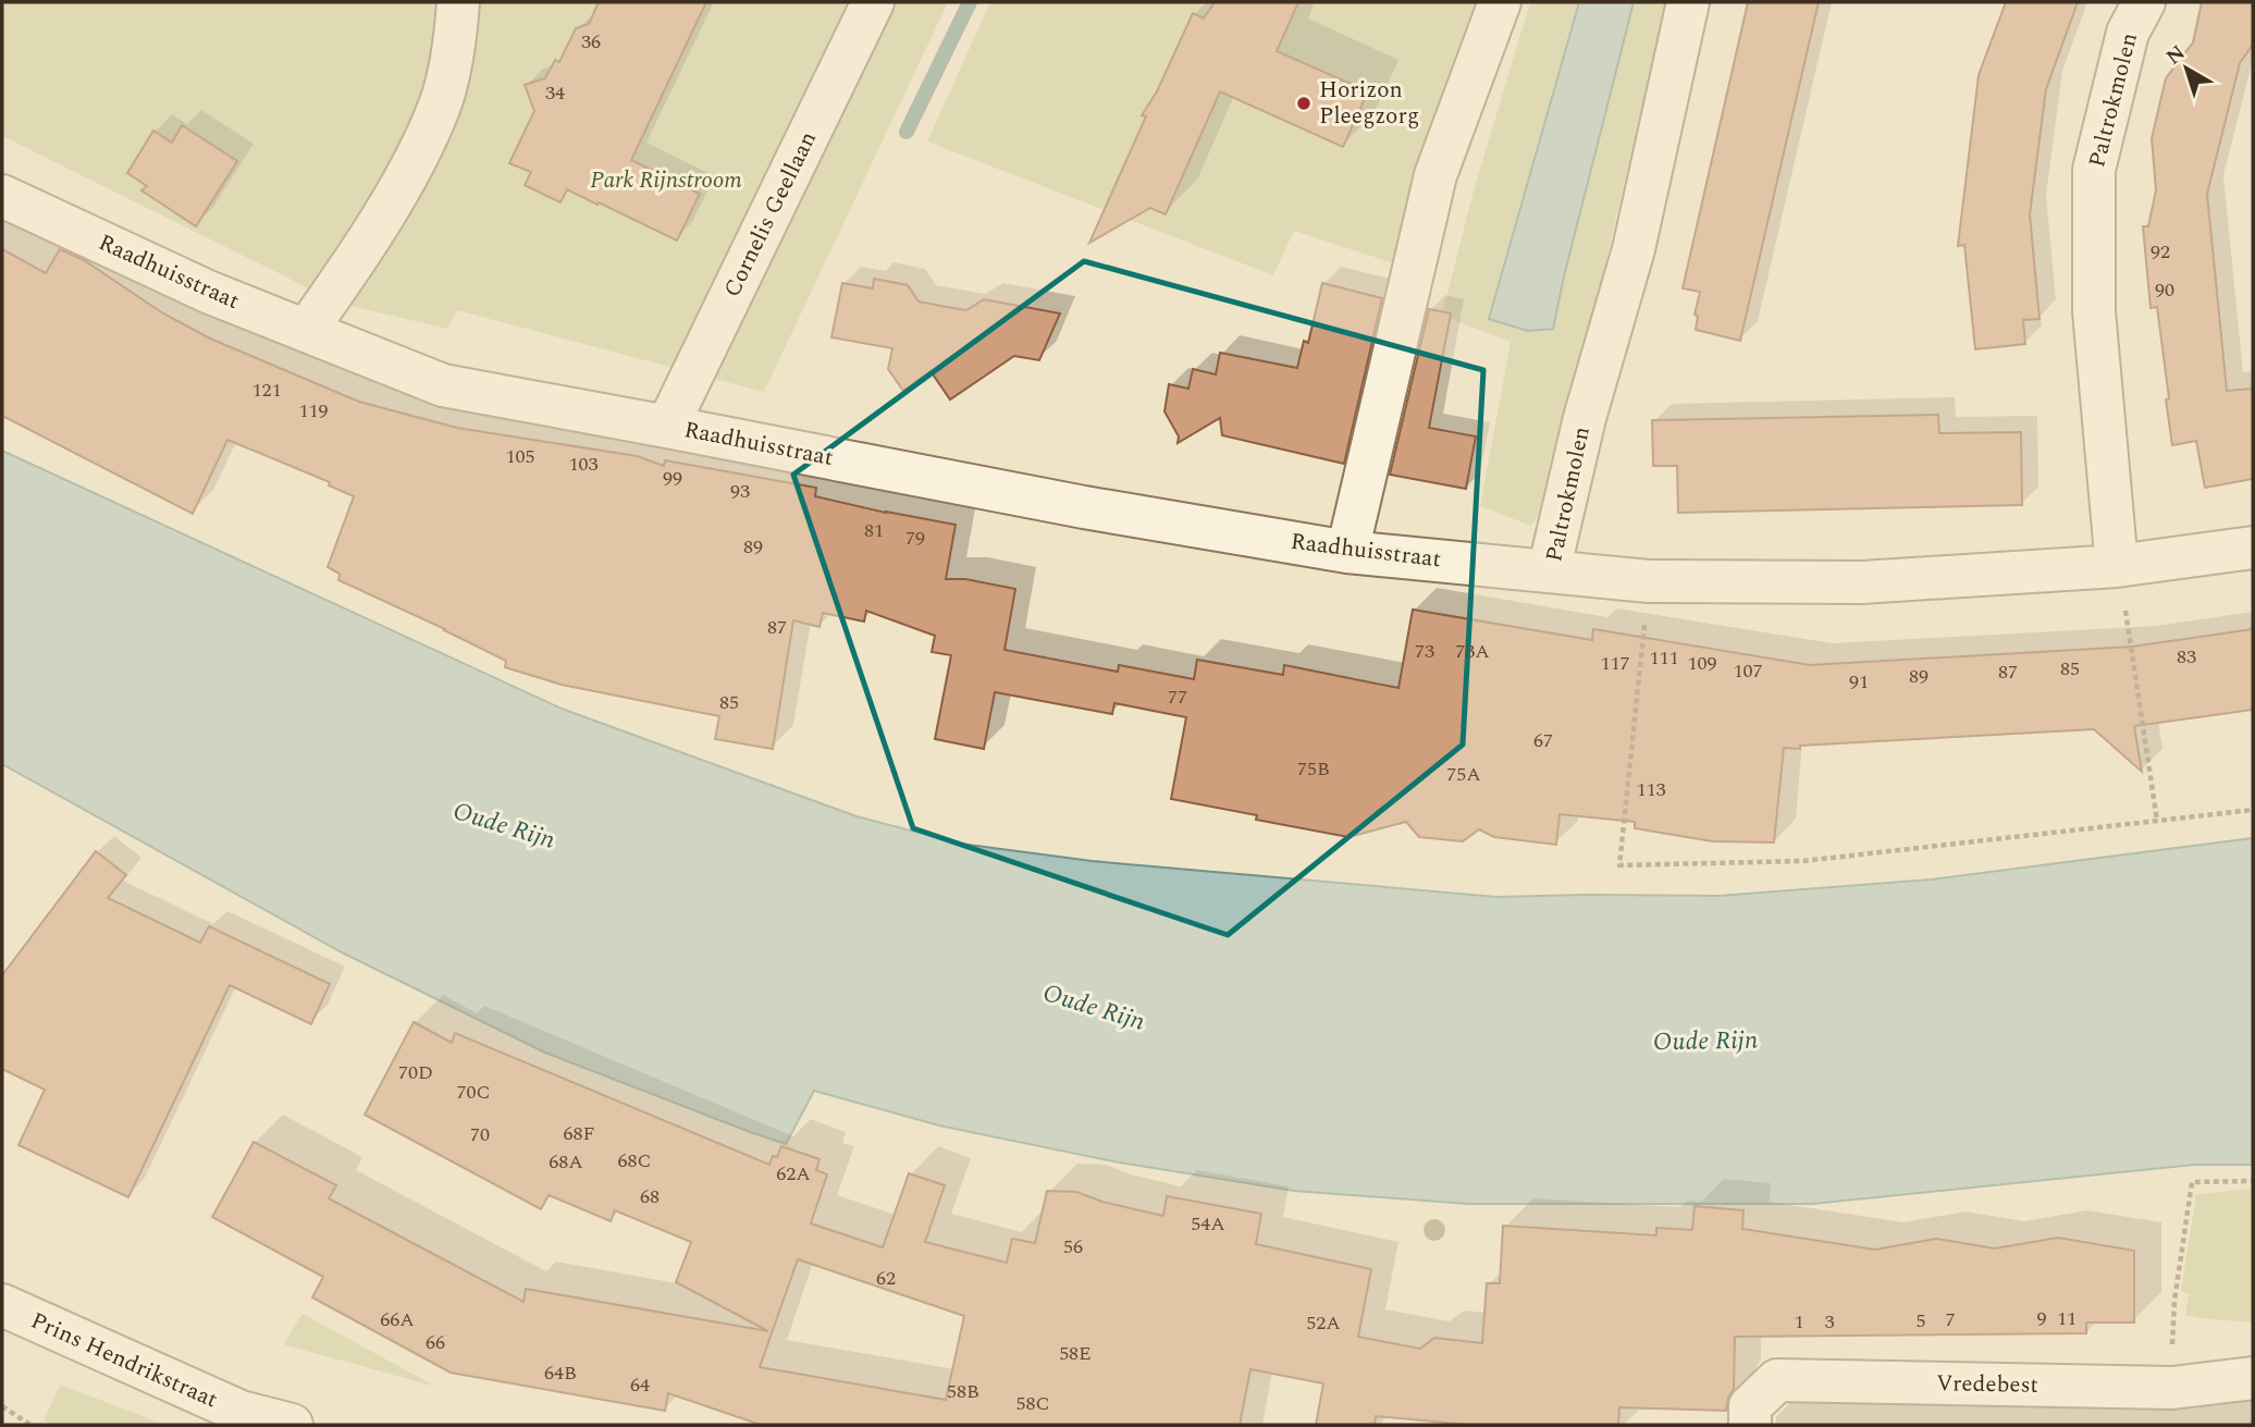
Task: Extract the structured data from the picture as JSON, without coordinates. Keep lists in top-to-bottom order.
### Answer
{
  "streets": {
    "street": [
      "Paltrokmolen",
      "Cornelis Geellaan",
      "Raadhuisstraat",
      "Prins Hendrikstraat",
      "Vredebest"
    ]
  },
  "crossings": [
    ["Paltrokmolen", "Raadhuisstraat"],
    ["Cornelis Geellaan", "Raadhuisstraat"]
  ],
  "water": ["Oude Rijn"],
  "parks": ["Park Rijnstroom"],
  "places": ["Horizon Pleegzorg"],
  "house_numbers": [
    "36",
    "34",
    "92",
    "90",
    "121",
    "119",
    "105",
    "103",
    "99",
    "93",
    "81",
    "79",
    "89",
    "87",
    "73",
    "73A",
    "83",
    "111",
    "117",
    "109",
    "85",
    "107",
    "87",
    "89",
    "91",
    "77",
    "85",
    "67",
    "75B",
    "75A",
    "113",
    "70D",
    "70C",
    "68F",
    "70",
    "68C",
    "68A",
    "62A",
    "68",
    "54A",
    "56",
    "62",
    "9",
    "11",
    "66A",
    "7",
    "5",
    "1",
    "3",
    "52A",
    "66",
    "58E",
    "64B",
    "64",
    "58B",
    "58C"
  ],
  "north": "top left"
}
